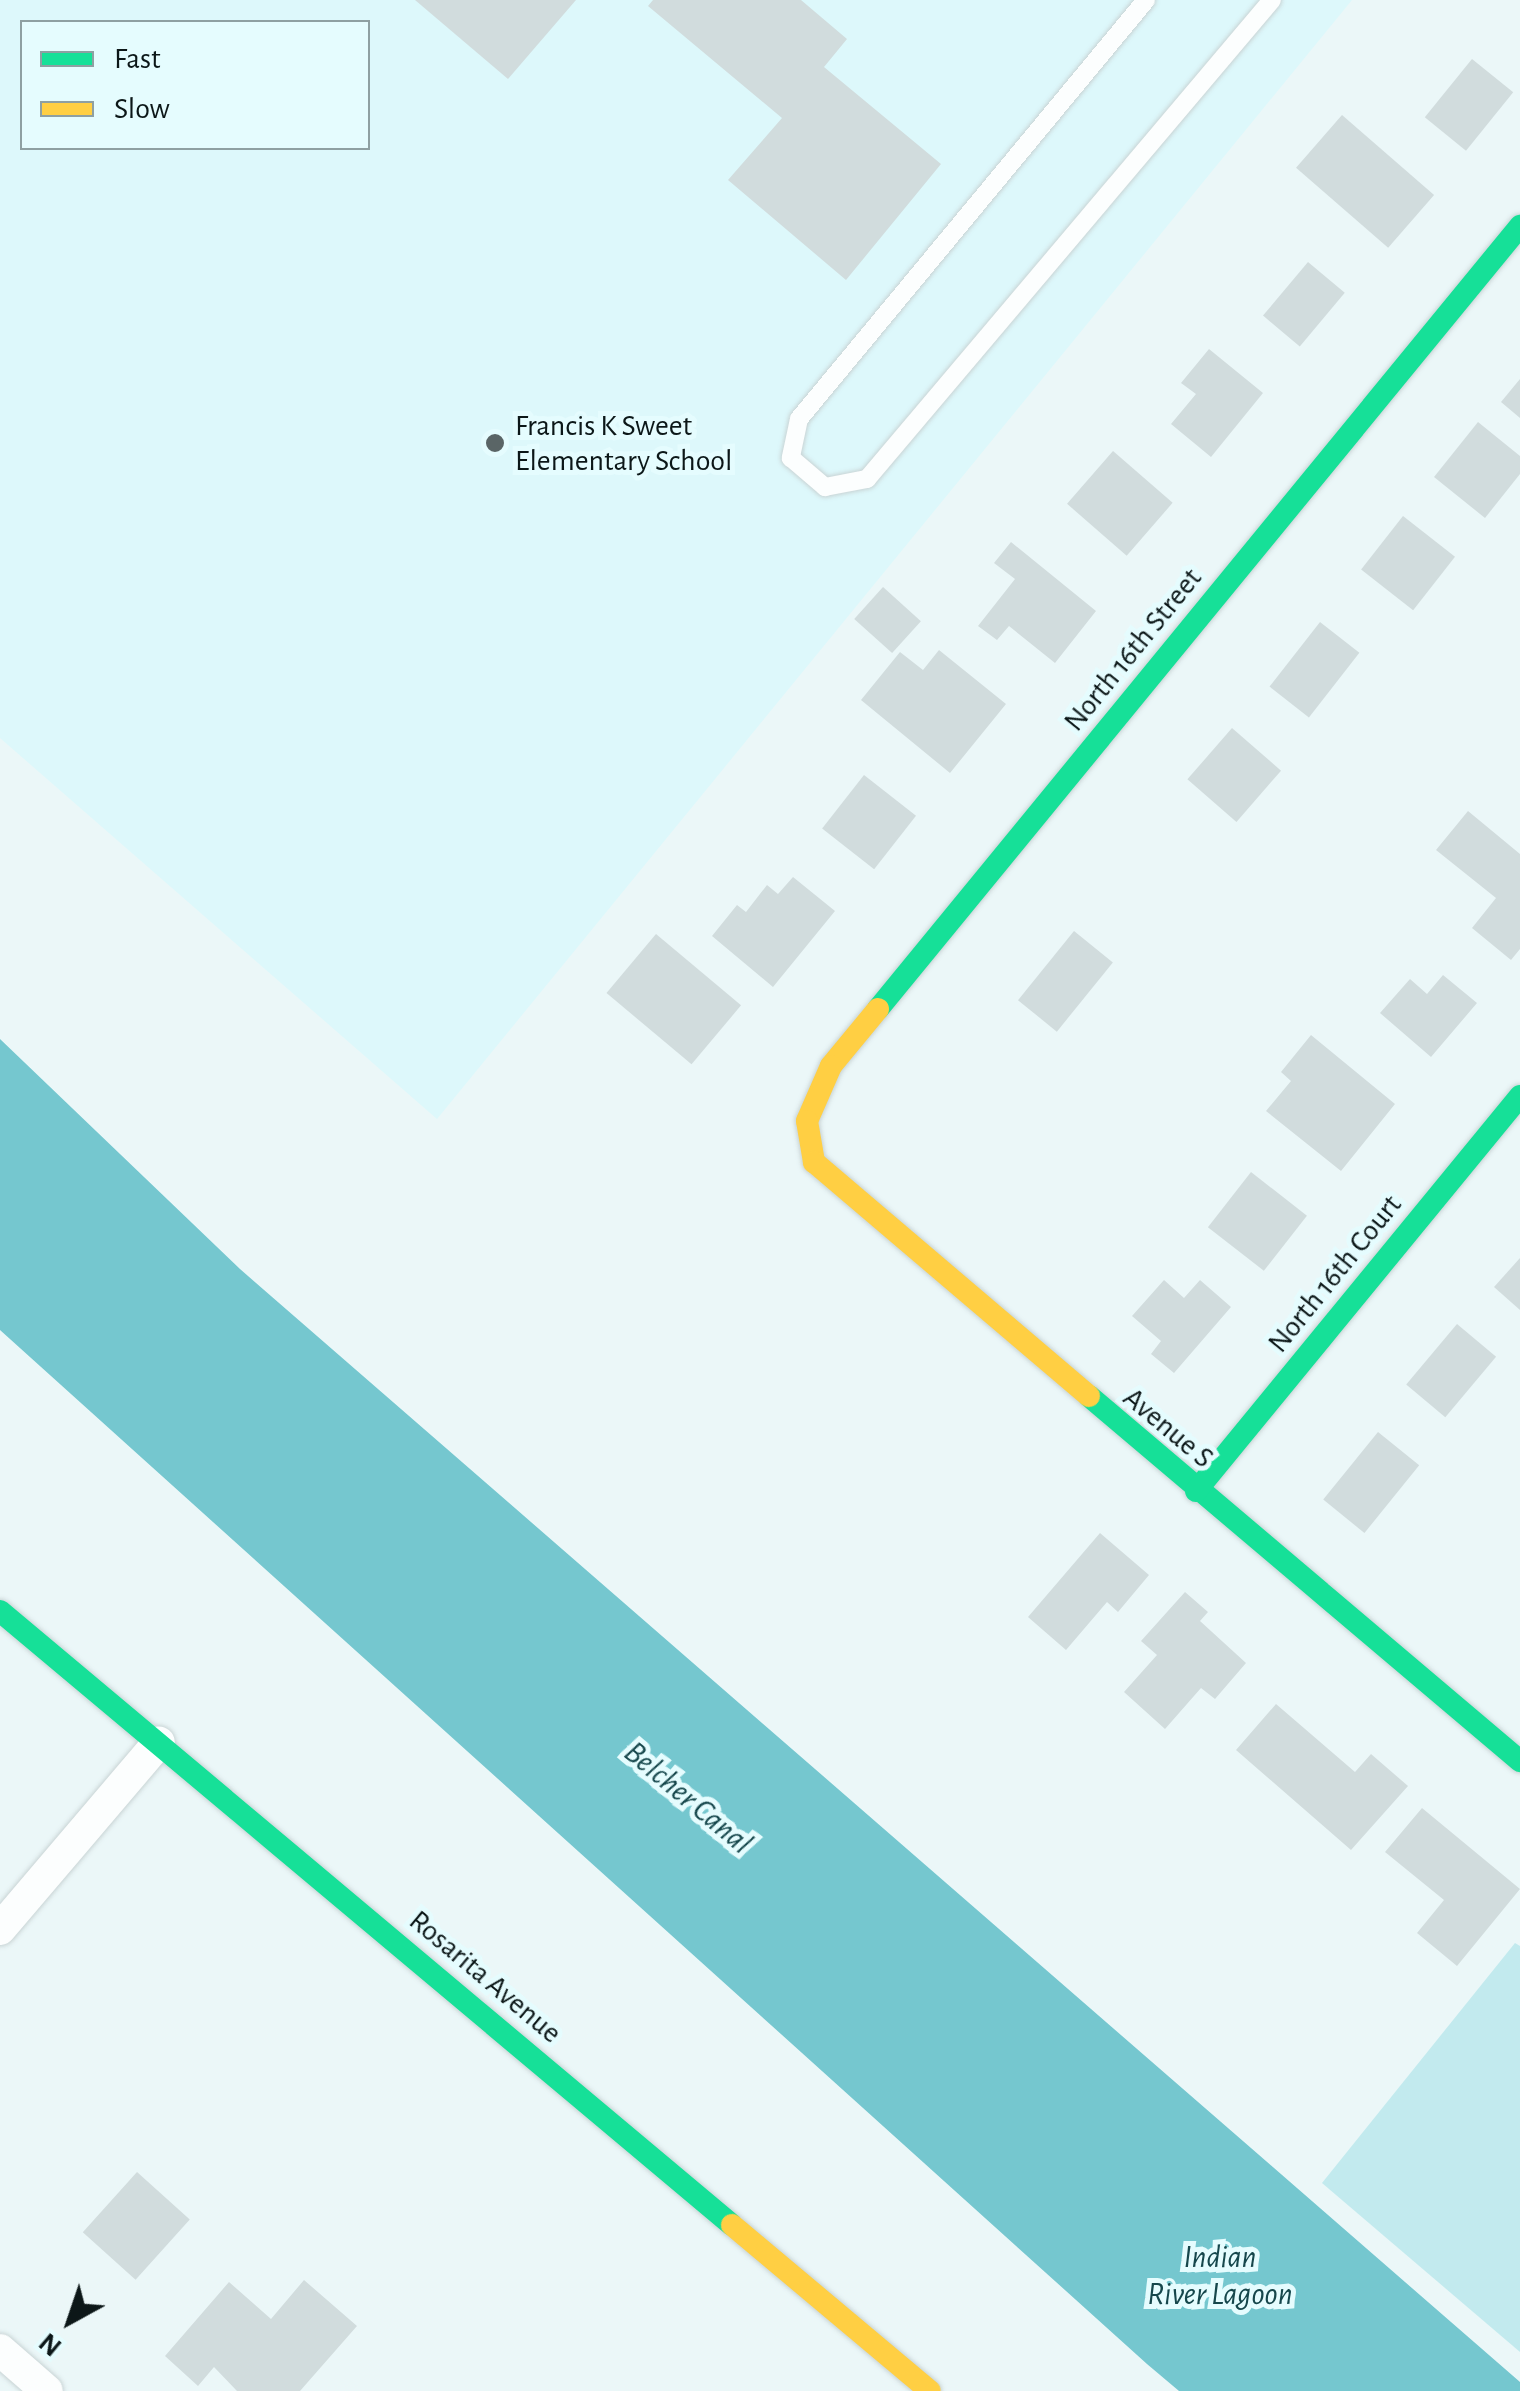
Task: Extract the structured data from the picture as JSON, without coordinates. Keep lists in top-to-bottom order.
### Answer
{
  "streets": {
    "street": [
      "North 16th Street",
      "North 16th Court",
      "Avenue S",
      "Rosarita Avenue"
    ]
  },
  "crossings": [
    ["North 16th Street", "Avenue S"],
    ["North 16th Court", "Avenue S"]
  ],
  "water": ["Belcher Canal", "Indian River Lagoon"],
  "places": ["Francis K Sweet Elementary School"],
  "legend": ["Fast", "Slow"],
  "north": "bottom left"
}
